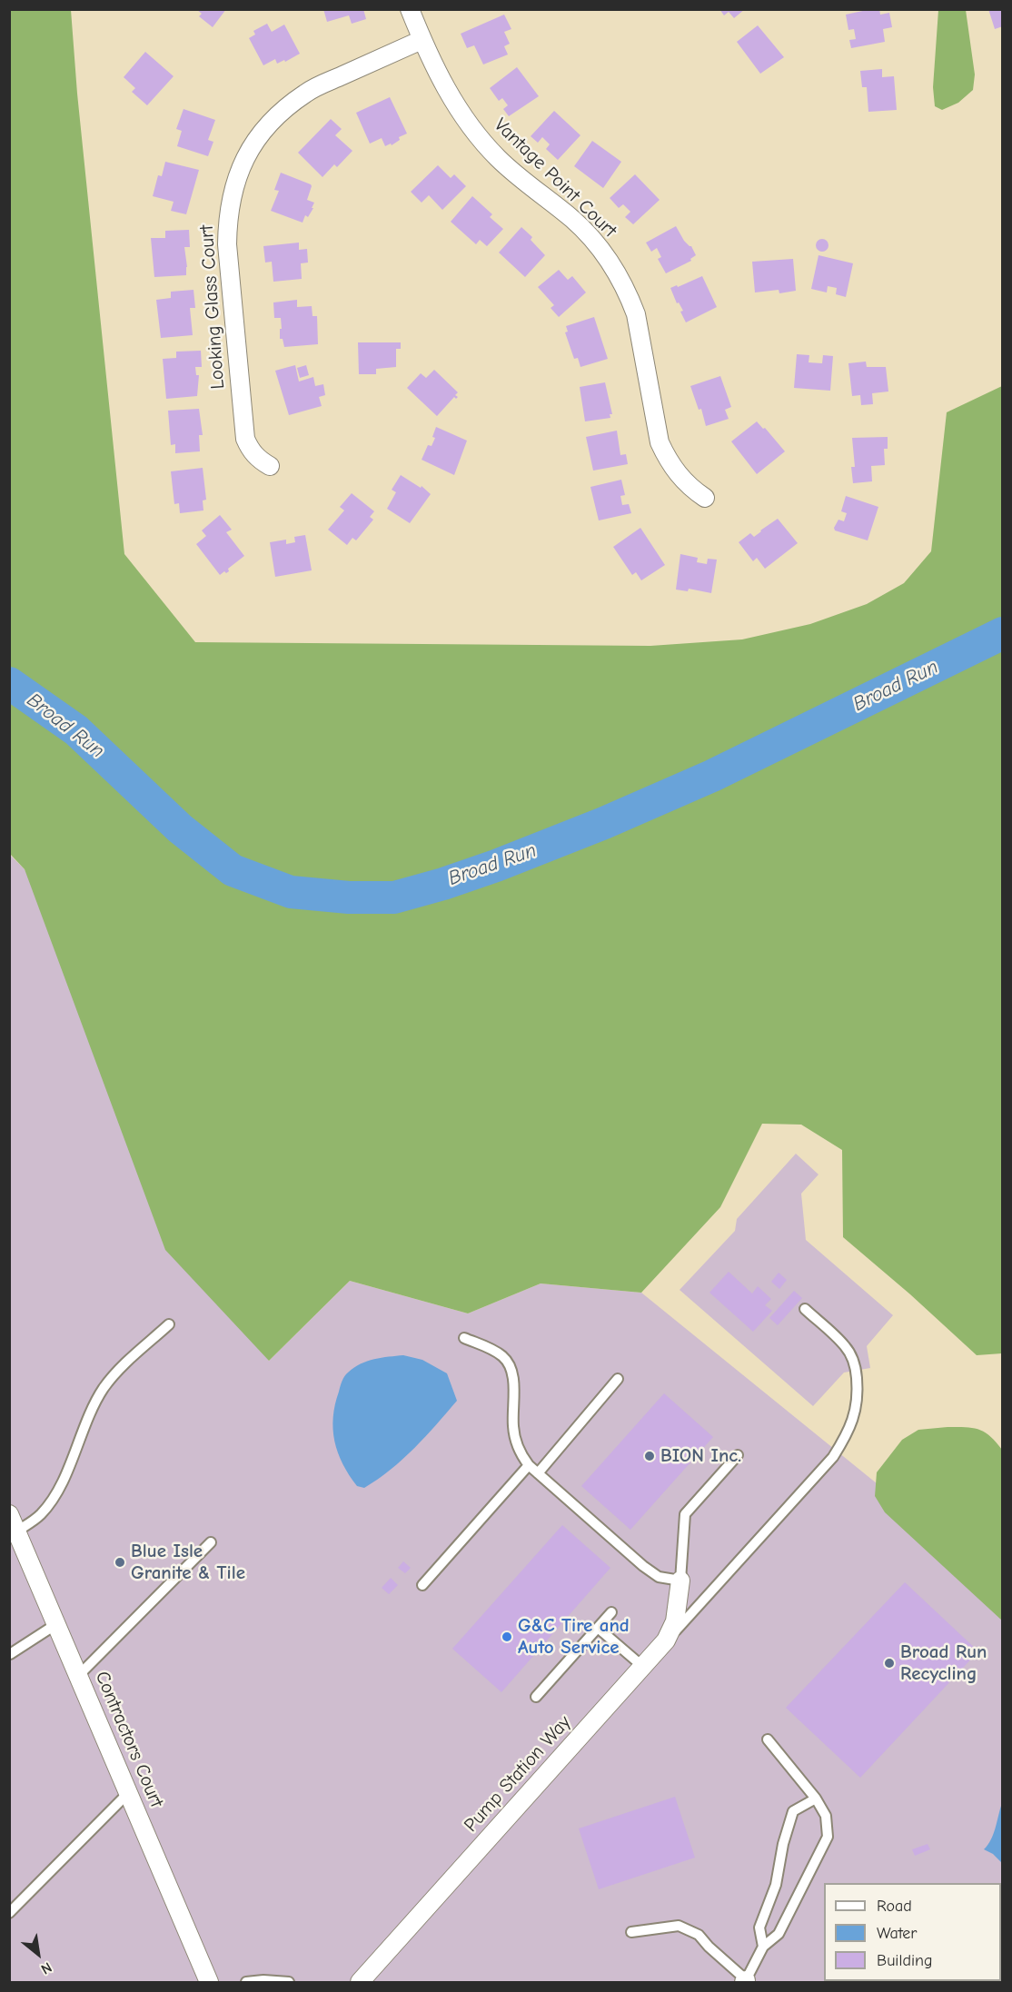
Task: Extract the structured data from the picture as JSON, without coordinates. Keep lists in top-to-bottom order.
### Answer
{
  "streets": {
    "street": [
      "Vantage Point Court",
      "Looking Glass Court",
      "Contractors Court",
      "Pump Station Way"
    ]
  },
  "crossings": [
    ["Vantage Point Court", "Looking Glass Court"]
  ],
  "water": ["Broad Run"],
  "places": [
    "BION Inc.",
    "Blue Isle Granite & Tile",
    "G&C Tire and Auto Service",
    "Broad Run Recycling"
  ],
  "legend": ["Road", "Water", "Building"],
  "north": "bottom right"
}
